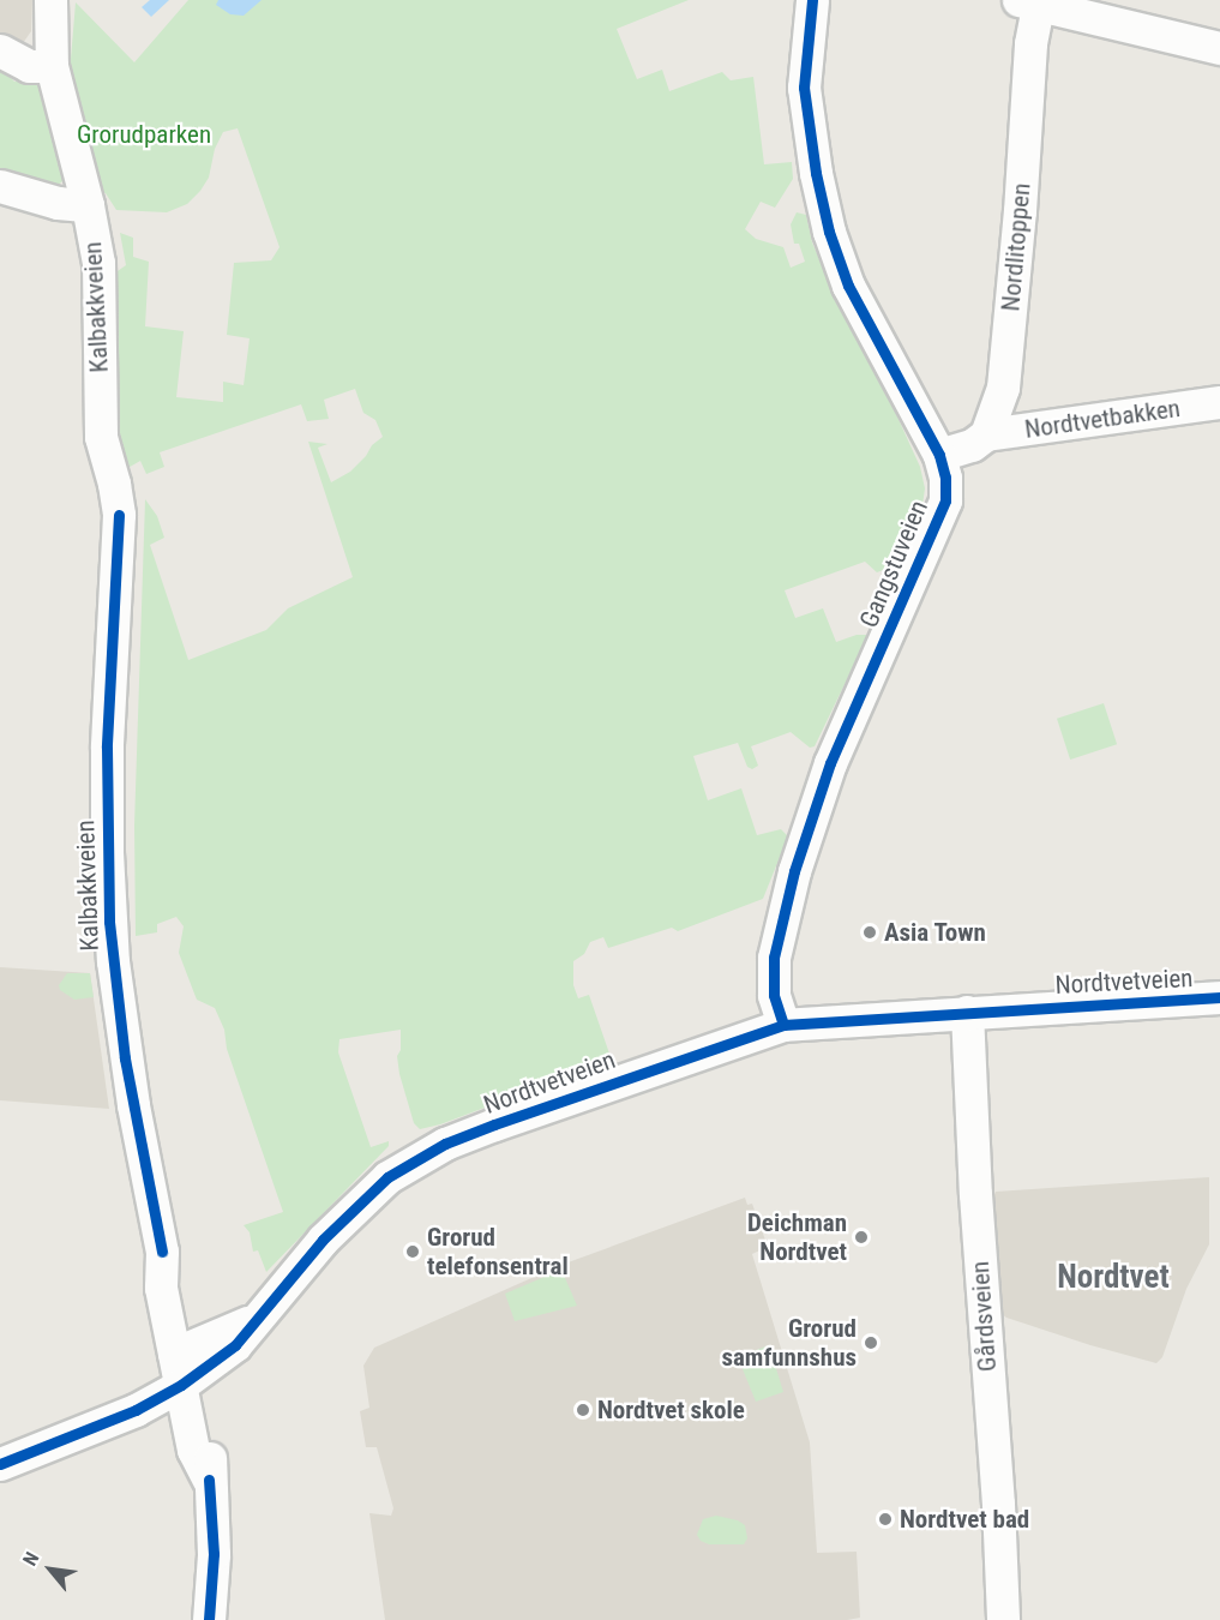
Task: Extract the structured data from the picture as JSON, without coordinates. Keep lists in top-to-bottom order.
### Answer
{
  "streets": {
    "street": [
      "Nordlitoppen",
      "Kalbakkveien",
      "Nordtvetbakken",
      "Gangstuveien",
      "Nordtvetveien",
      "Gårdsveien"
    ]
  },
  "crossings": [
    ["Nordlitoppen", "Nordtvetbakken"],
    ["Kalbakkveien", "Nordtvetveien"],
    ["Gangstuveien", "Nordtvetveien"],
    ["Nordtvetveien", "Gårdsveien"]
  ],
  "districts": ["Nordtvet"],
  "parks": ["Grorudparken"],
  "places": [
    "Asia Town",
    "Deichman Nordtvet",
    "Grorud telefonsentral",
    "Grorud samfunnshus",
    "Nordtvet skole",
    "Nordtvet bad"
  ],
  "north": "top left"
}
